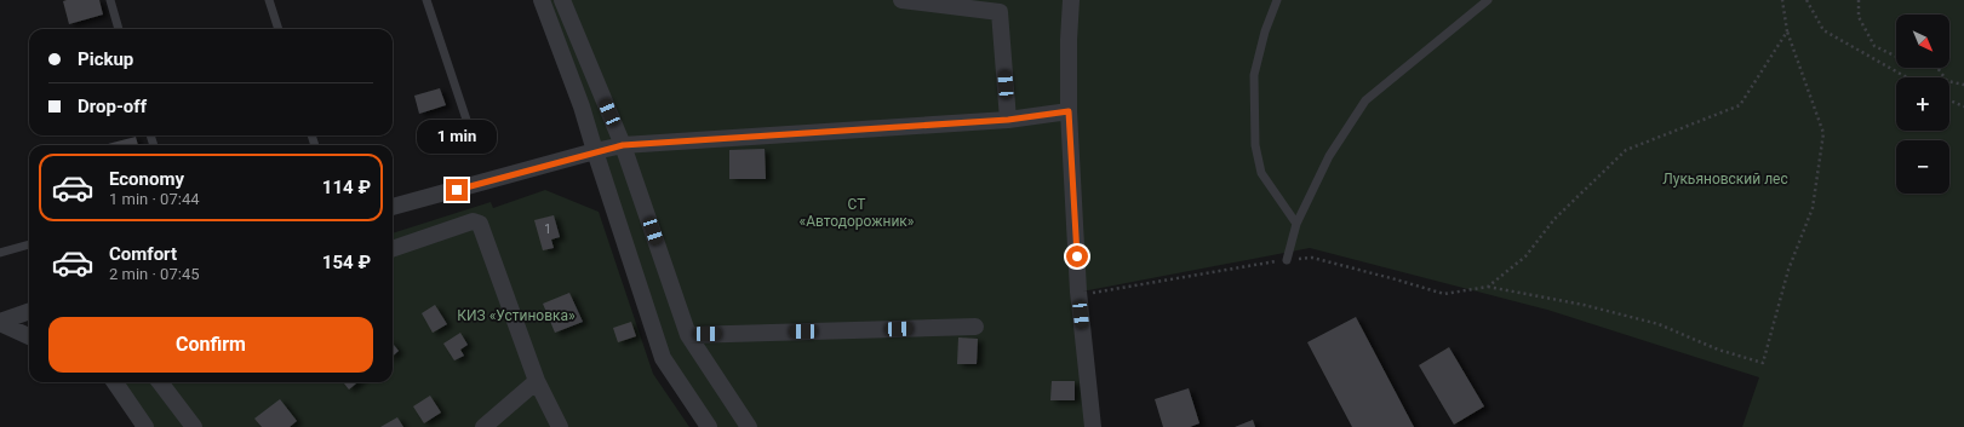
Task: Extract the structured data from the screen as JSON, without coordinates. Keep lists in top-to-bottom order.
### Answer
{
  "parks": ["Лукьяновский лес", "СТ «Автодорожник»", "КИЗ «Устиновка»"],
  "house_numbers": ["1"],
  "north": "bottom right",
  "page": {
    "map_buttons": ["+", "−"],
    "banner": ["Pickup", "Drop-off"],
    "bubble": "1 min",
    "list": [
      {
        "name": "Economy",
        "note": "1 min · 07:44",
        "value": "114 ₽"
      },
      {
        "name": "Comfort",
        "note": "2 min · 07:45",
        "value": "154 ₽"
      }
    ],
    "buttons": "Confirm"
  }
}
